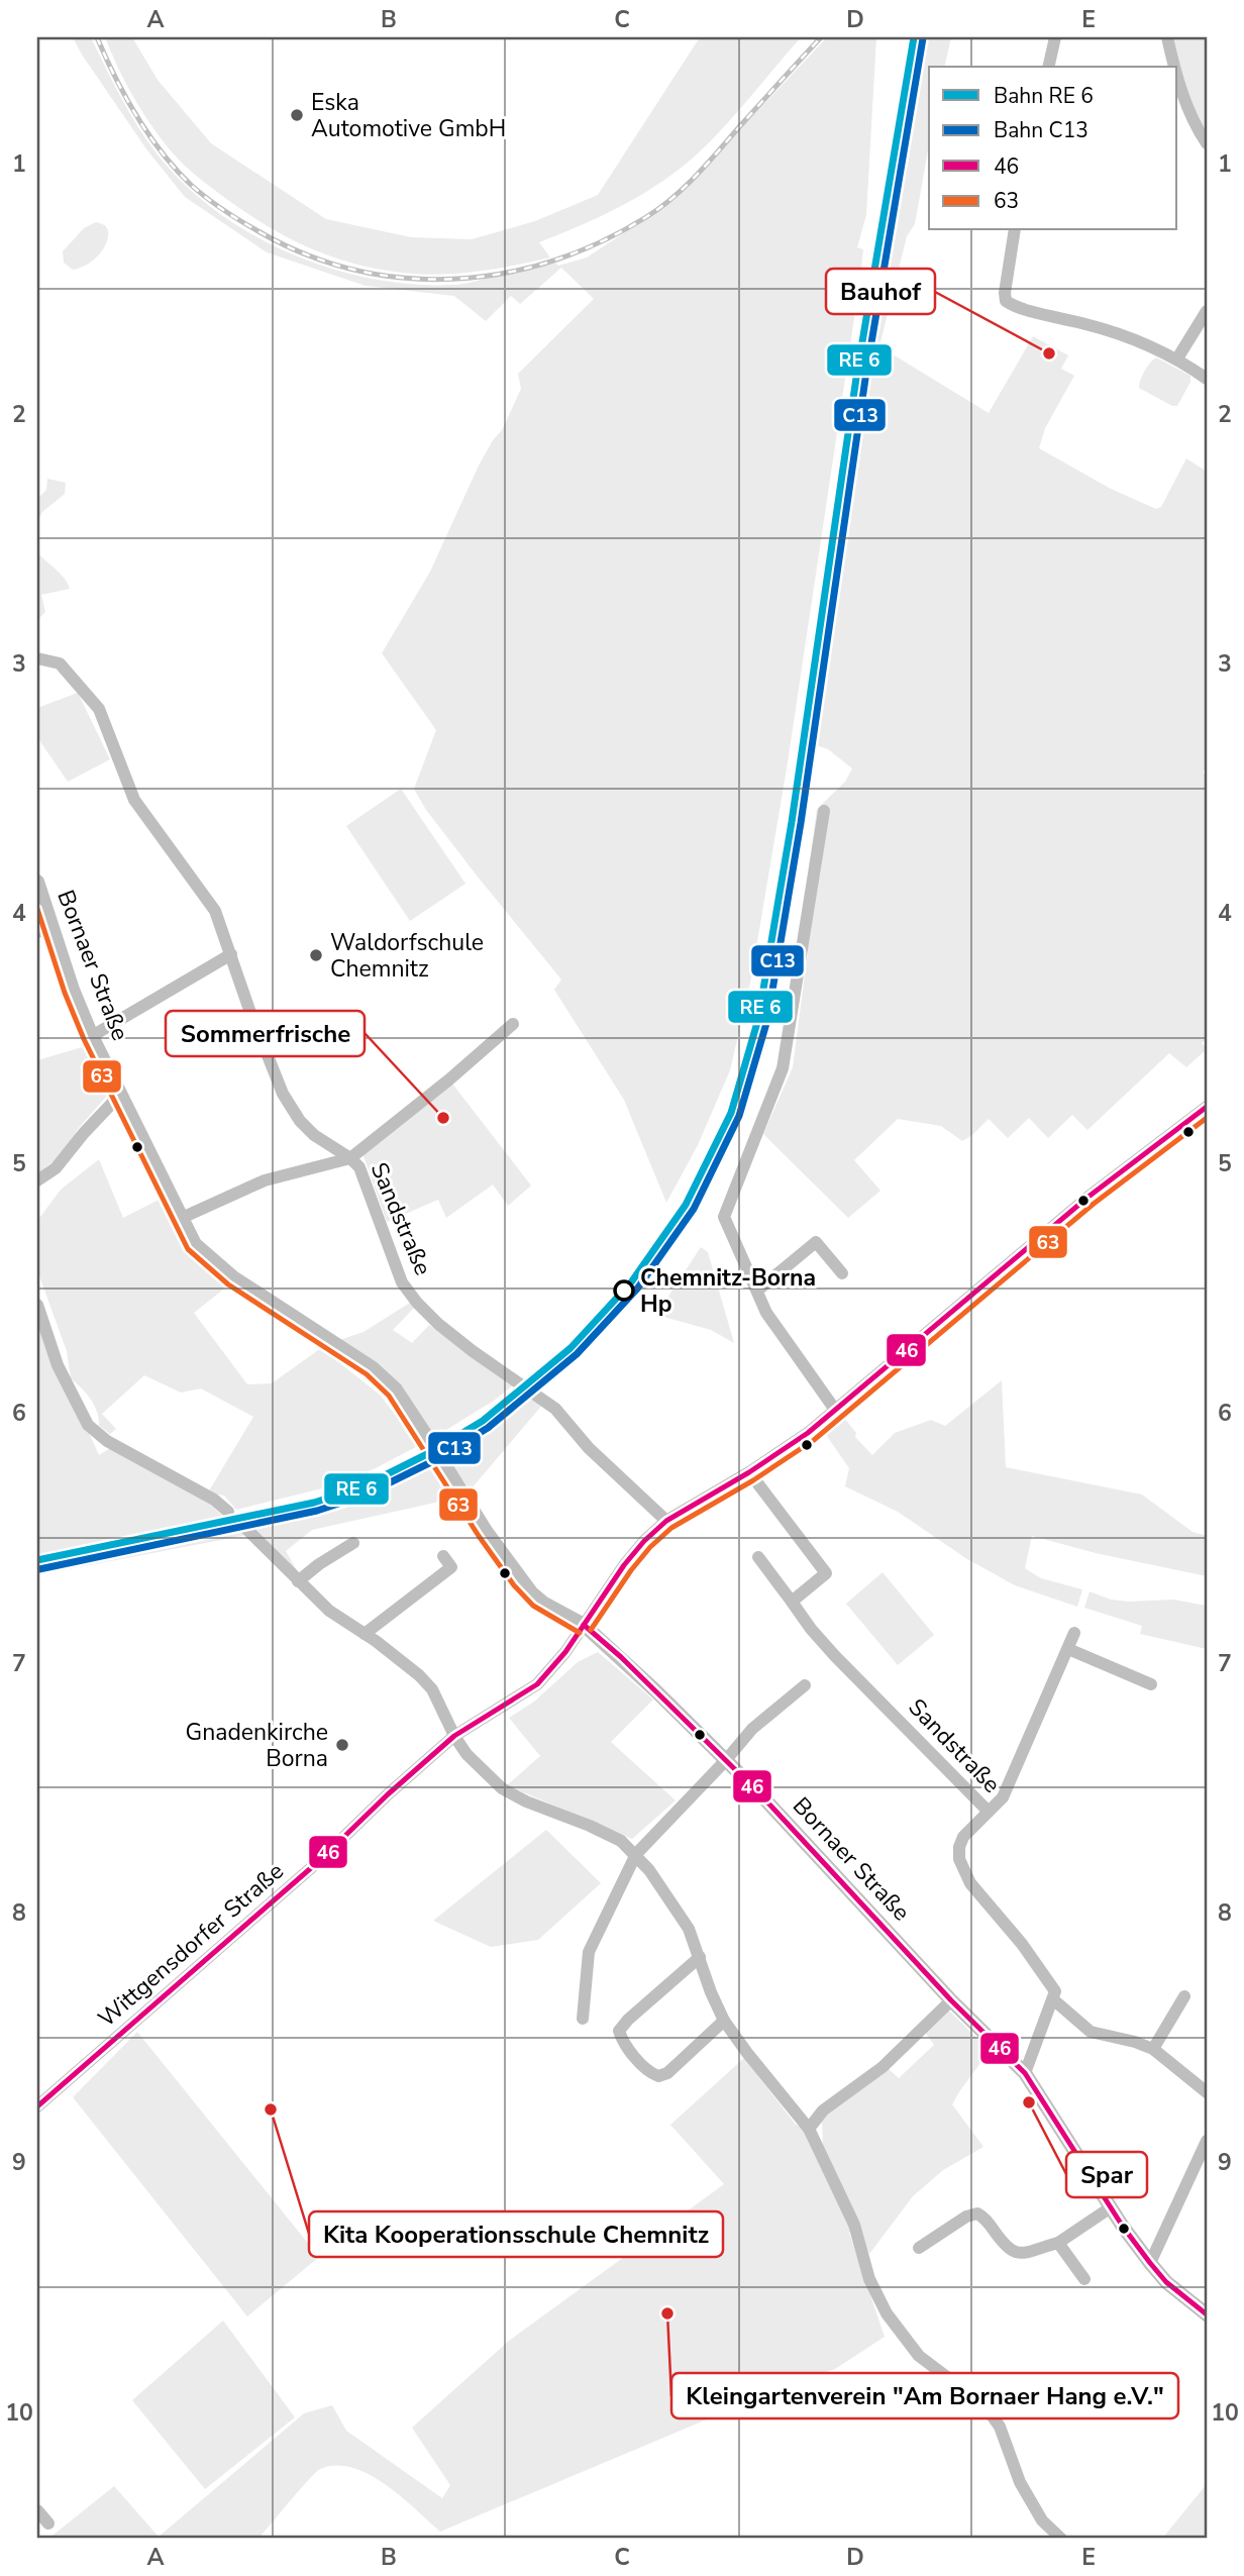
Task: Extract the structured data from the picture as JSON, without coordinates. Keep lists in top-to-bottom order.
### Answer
{
  "streets": {
    "main road": ["Bornaer Straße"],
    "street": ["Sandstraße", "Wittgensdorfer Straße"]
  },
  "crossings": [
    ["Bornaer Straße", "Sandstraße"],
    ["Bornaer Straße", "Wittgensdorfer Straße"],
    ["Sandstraße", "Wittgensdorfer Straße"]
  ],
  "places": [
    "Eska Automotive GmbH",
    "Bauhof",
    "Waldorfschule Chemnitz",
    "Sommerfrische",
    "Chemnitz-Borna Hp",
    "Gnadenkirche Borna",
    "Spar",
    "Kita Kooperationsschule Chemnitz",
    "Kleingartenverein \"Am Bornaer Hang e.V.\""
  ],
  "lines": ["rail line C13", "transit line 63", "transit line 46"],
  "legend": [
    "Bahn RE 6",
    "Bahn C13",
    "46",
    "63"
  ],
  "grid": {
    "columns": [
      "A",
      "B",
      "C",
      "D",
      "E"
    ],
    "rows": [
      "1",
      "2",
      "3",
      "4",
      "5",
      "6",
      "7",
      "8",
      "9",
      "10"
    ]
  }
}
